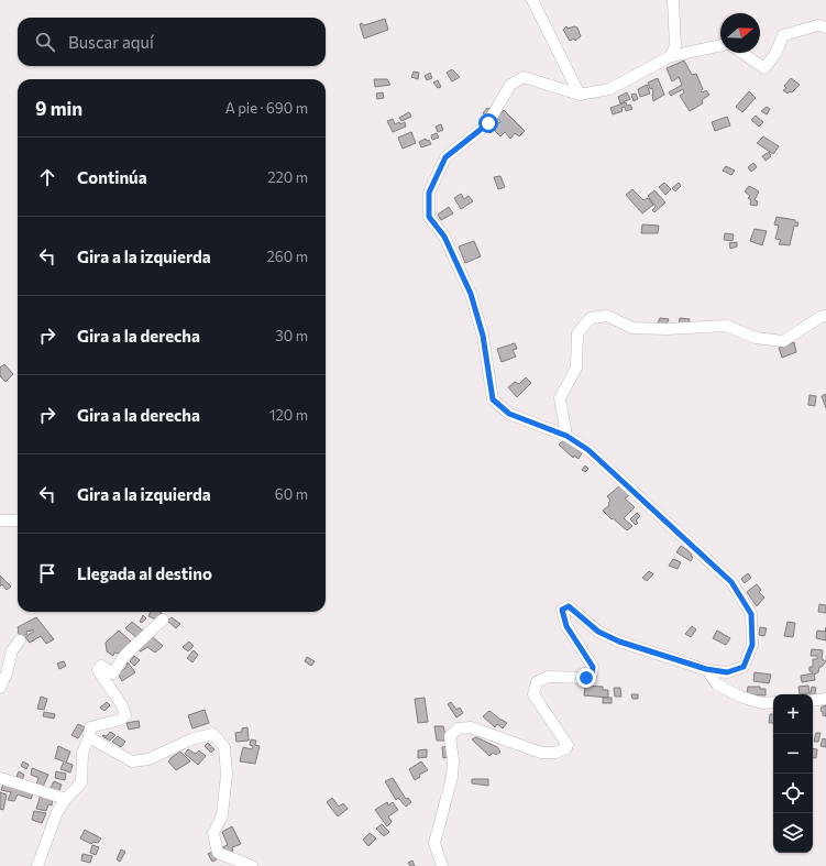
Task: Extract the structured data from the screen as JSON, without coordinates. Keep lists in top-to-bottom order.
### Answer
{
  "north": "right",
  "page": {
    "search": "Buscar aquí",
    "heading": ["9 min", "A pie · 690 m"],
    "list": [
      ["Continúa", "220 m"],
      ["Gira a la izquierda", "260 m"],
      ["Gira a la derecha", "30 m"],
      ["Gira a la derecha", "120 m"],
      ["Gira a la izquierda", "60 m"],
      "Llegada al destino"
    ],
    "map_buttons": ["+", "−"]
  }
}
